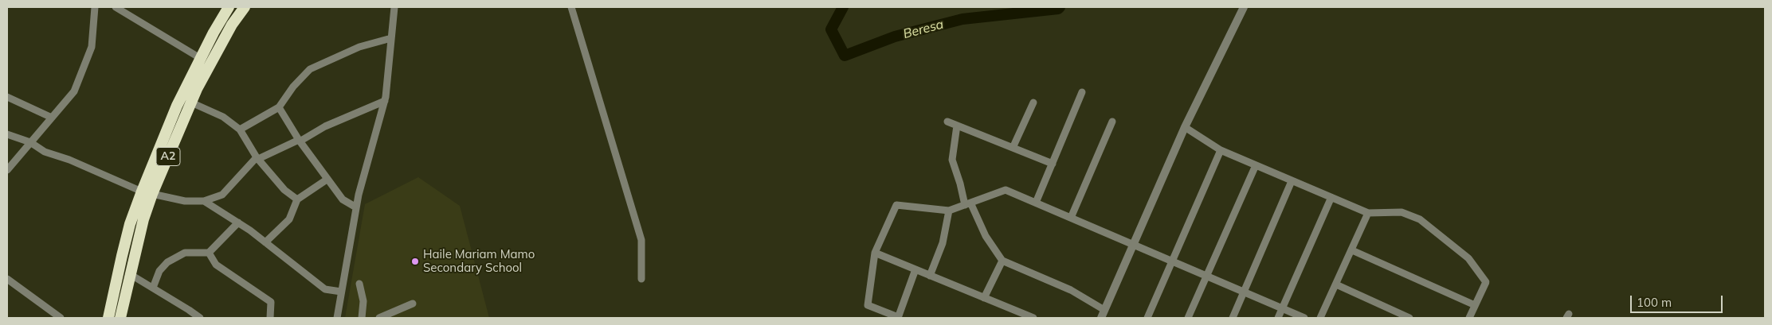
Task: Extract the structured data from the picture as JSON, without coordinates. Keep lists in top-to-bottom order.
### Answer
{
  "streets": {
    "highway": ["A2"]
  },
  "water": ["Beresa"],
  "places": ["Haile Mariam Mamo Secondary School"],
  "scale_bar": "100 m"
}
